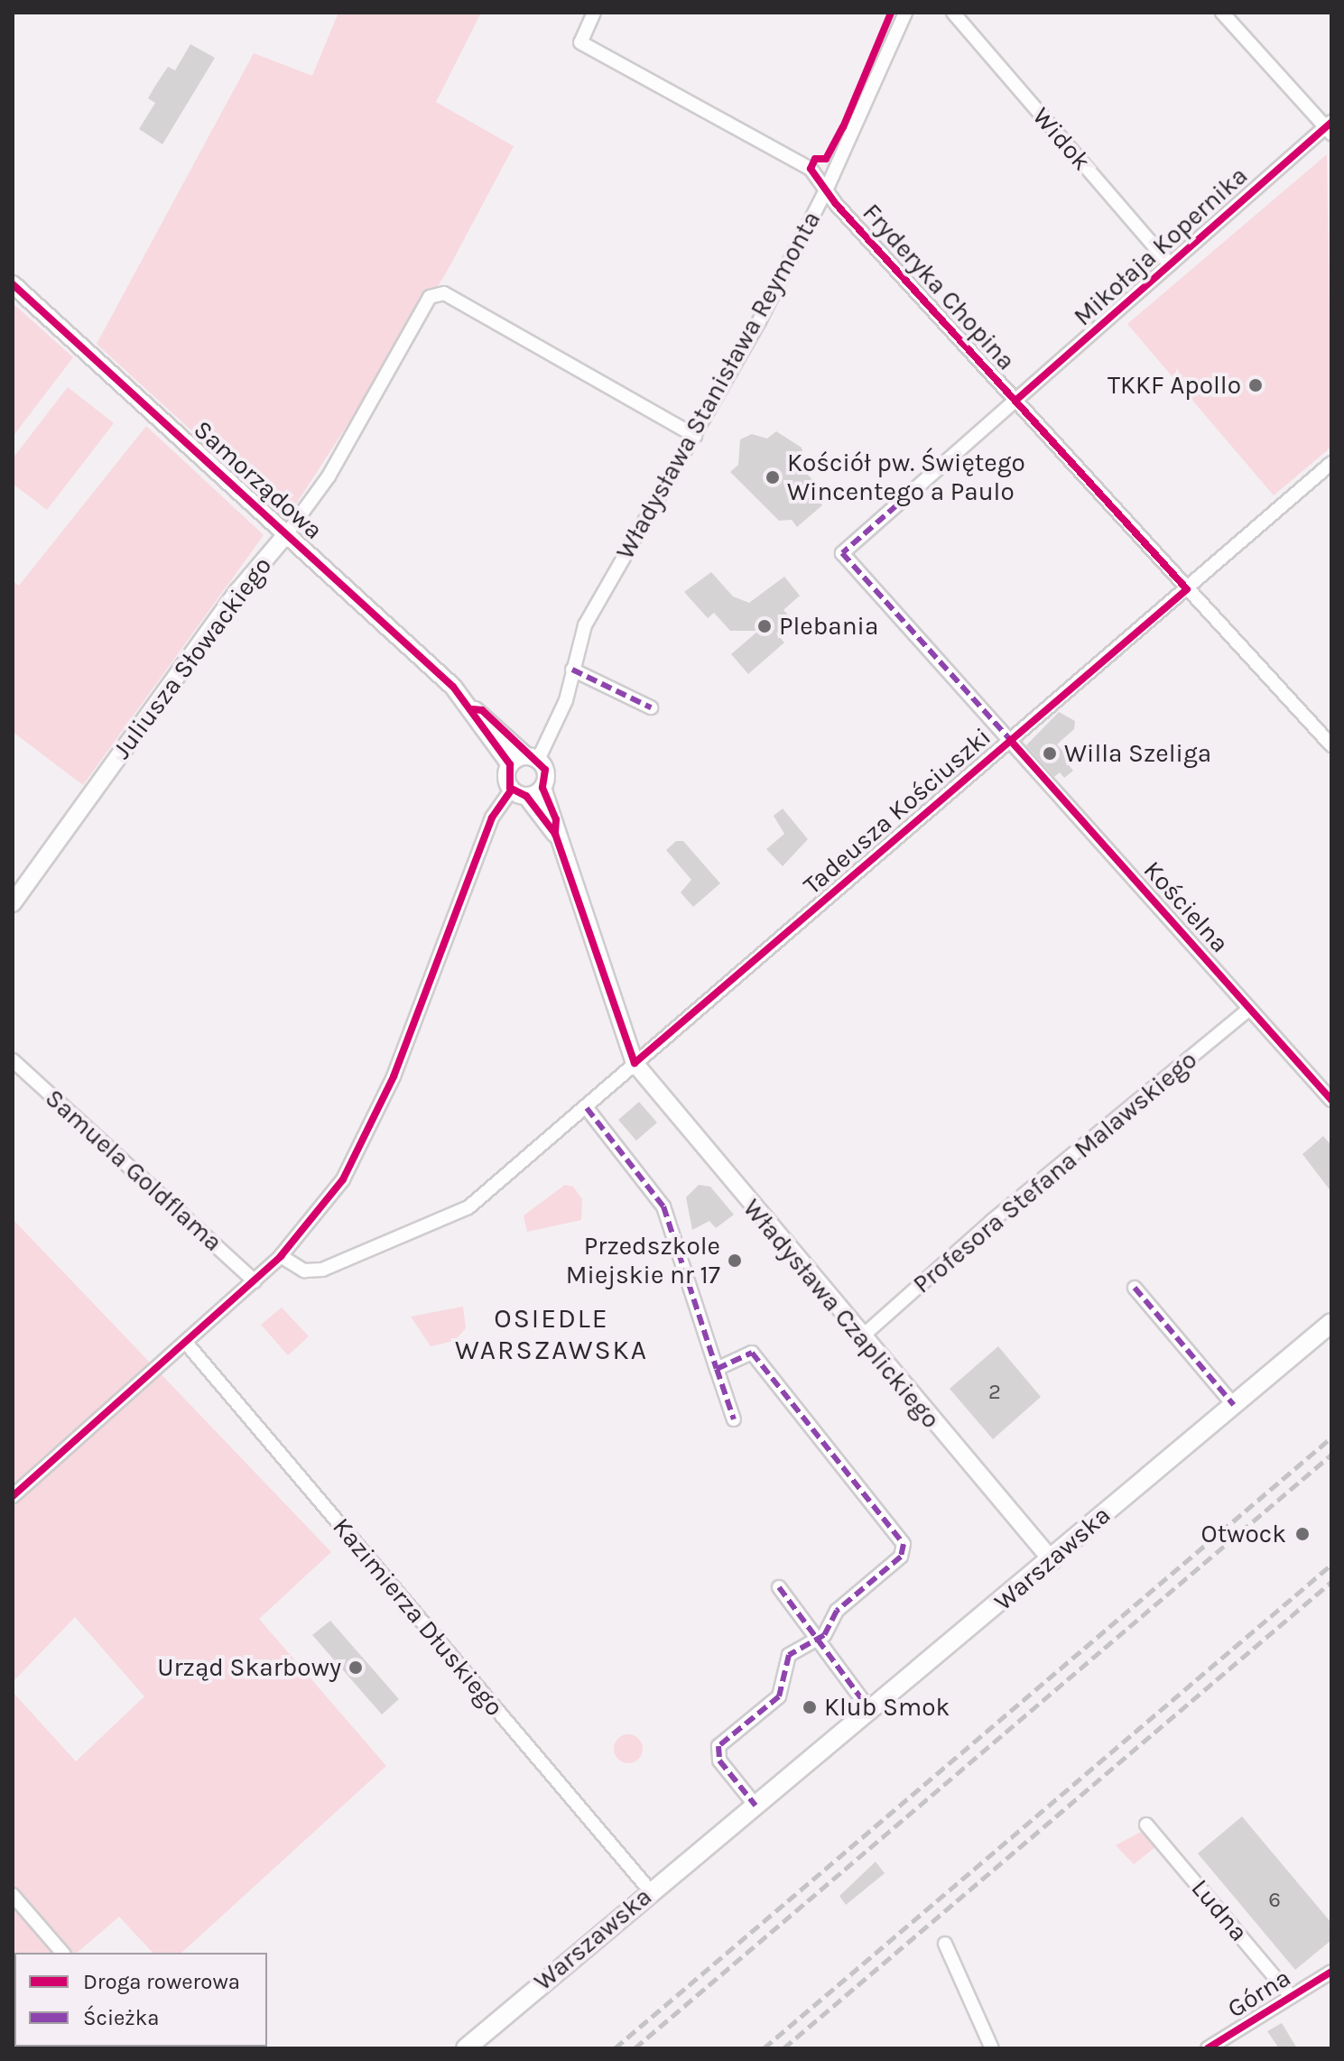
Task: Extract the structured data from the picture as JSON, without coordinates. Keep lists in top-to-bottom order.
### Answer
{
  "streets": {
    "main road": ["Warszawska"],
    "street": [
      "Widok",
      "Mikołaja Kopernika",
      "Fryderyka Chopina",
      "Władysława Stanisława Reymonta",
      "Samorządowa",
      "Juliusza Słowackiego",
      "Tadeusza Kościuszki",
      "Kościelna",
      "Samuela Goldflama",
      "Profesora Stefana Malawskiego",
      "Władysława Czaplickiego",
      "Kazimierza Dłuskiego",
      "Ludna",
      "Górna"
    ]
  },
  "crossings": [
    ["Widok", "Mikołaja Kopernika"],
    ["Mikołaja Kopernika", "Fryderyka Chopina"],
    ["Mikołaja Kopernika", "Kościelna"],
    ["Fryderyka Chopina", "Władysława Stanisława Reymonta"],
    ["Fryderyka Chopina", "Tadeusza Kościuszki"],
    ["Władysława Stanisława Reymonta", "Samorządowa"],
    ["Władysława Stanisława Reymonta", "Juliusza Słowackiego"],
    ["Samorządowa", "Juliusza Słowackiego"],
    ["Tadeusza Kościuszki", "Kościelna"],
    ["Tadeusza Kościuszki", "Władysława Czaplickiego"],
    ["Kościelna", "Profesora Stefana Malawskiego"],
    ["Profesora Stefana Malawskiego", "Władysława Czaplickiego"],
    ["Władysława Czaplickiego", "Warszawska"],
    ["Warszawska", "Kazimierza Dłuskiego"],
    ["Ludna", "Górna"]
  ],
  "districts": ["OSIEDLE WARSZAWSKA"],
  "places": [
    "TKKF Apollo",
    "Kościół pw. Świętego Wincentego a Paulo",
    "Plebania",
    "Willa Szeliga",
    "Przedszkole Miejskie nr 17",
    "Otwock",
    "Urząd Skarbowy",
    "Klub Smok"
  ],
  "house_numbers": ["2", "6"],
  "legend": ["Droga rowerowa", "Ścieżka"]
}
